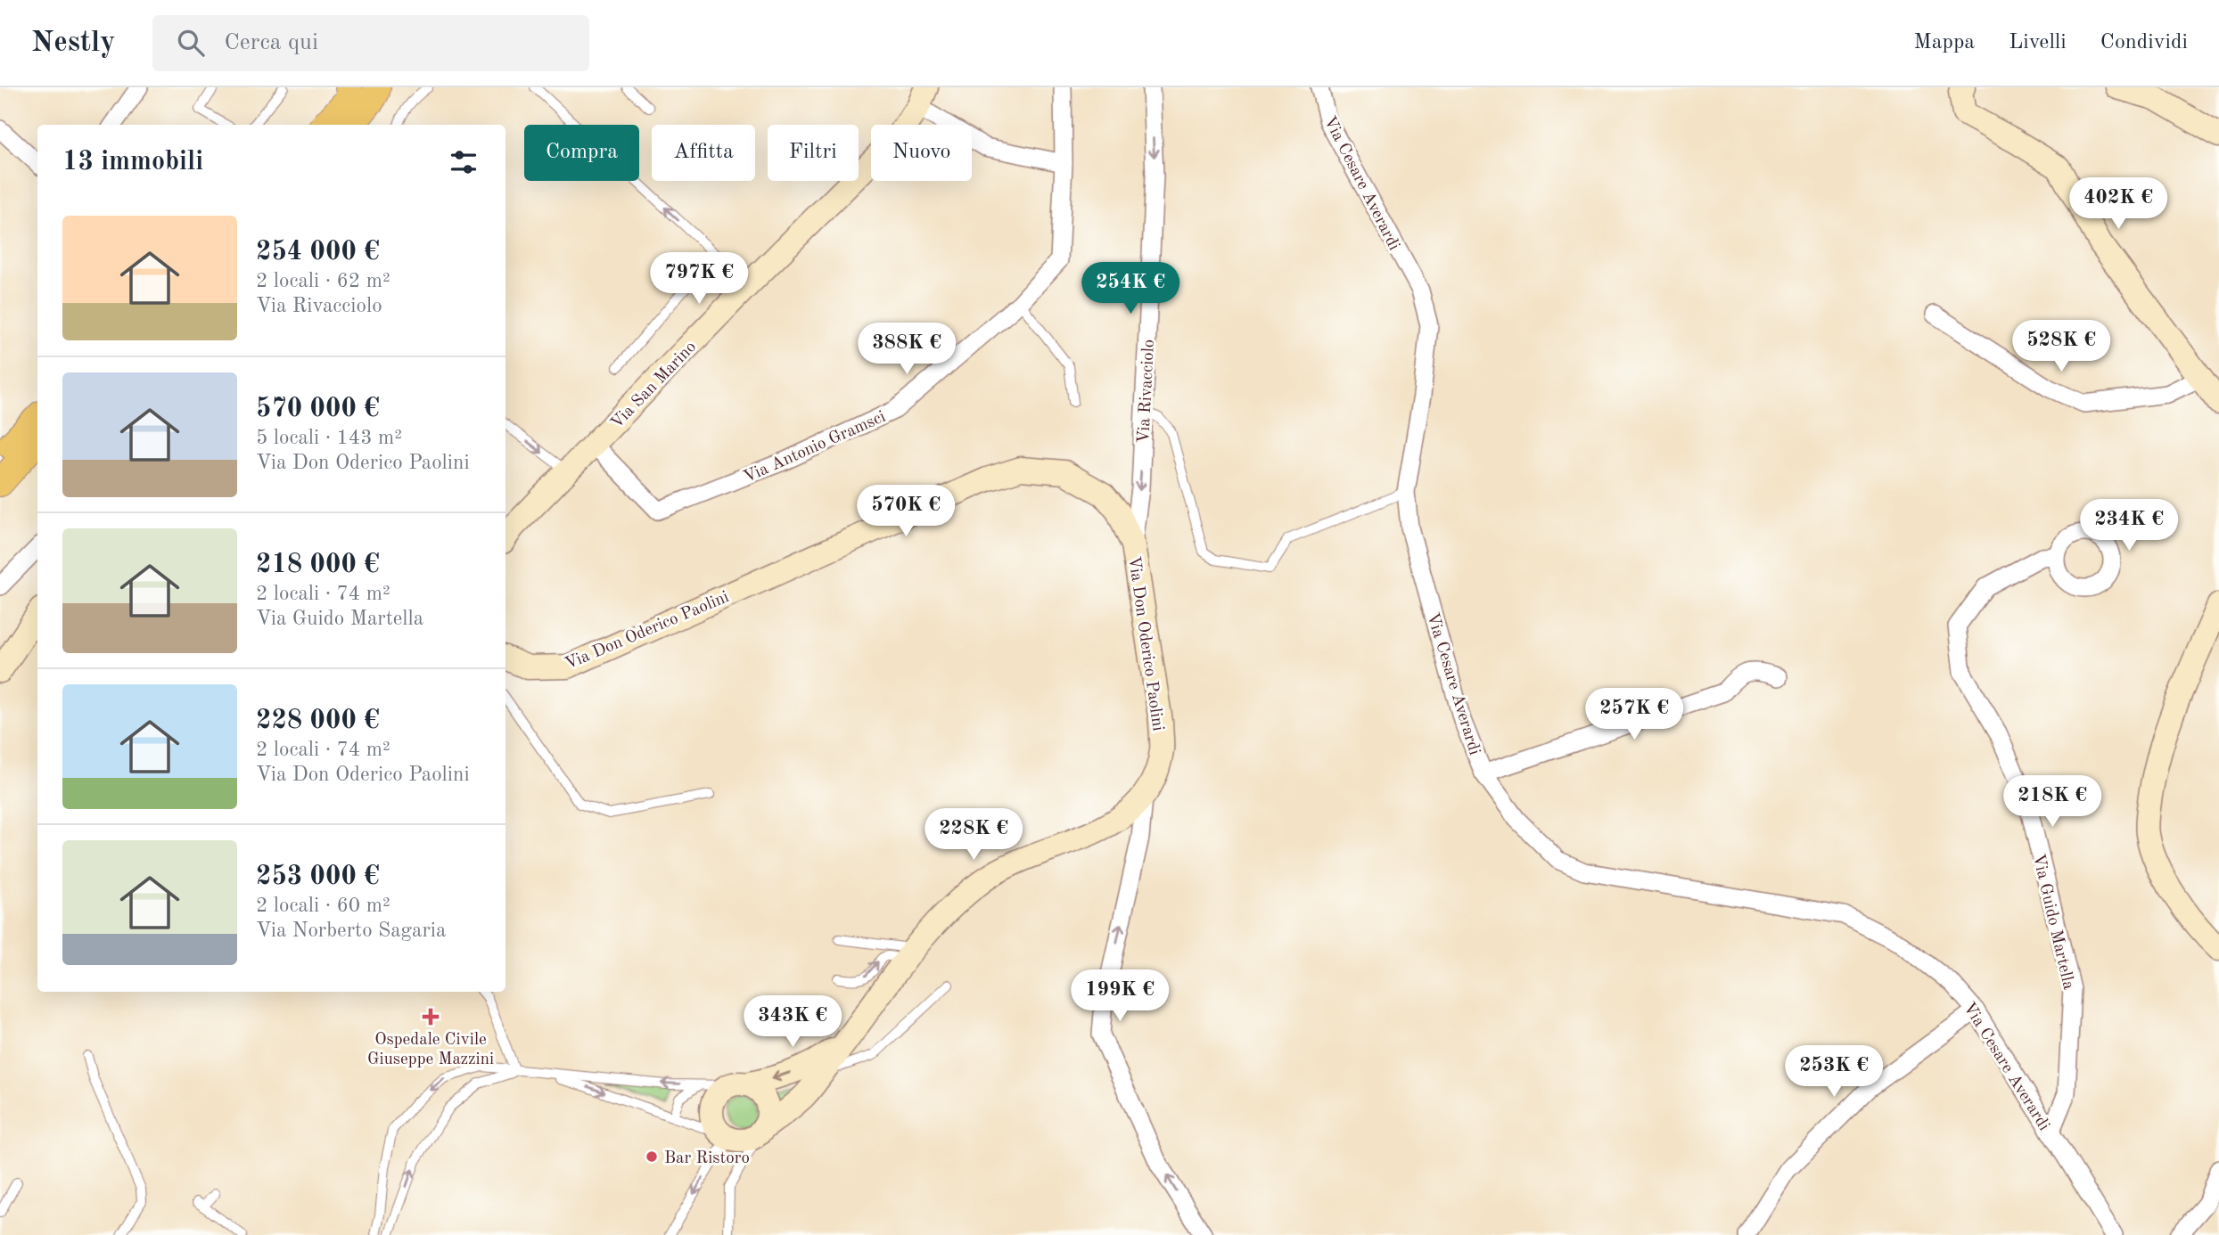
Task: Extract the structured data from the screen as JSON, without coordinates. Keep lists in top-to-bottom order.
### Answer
{
  "streets": {
    "street": [
      "Via Cesare Averardi",
      "Via San Marino",
      "Via Rivacciolo",
      "Via Antonio Gramsci",
      "Via Don Oderico Paolini",
      "Via Guido Martella"
    ]
  },
  "crossings": [
    ["Via Cesare Averardi", "Via Guido Martella"],
    ["Via San Marino", "Via Antonio Gramsci"],
    ["Via Rivacciolo", "Via Don Oderico Paolini"]
  ],
  "one_way": ["Via Rivacciolo"],
  "places": {
    "health": ["Ospedale Civile Giuseppe Mazzini"],
    "other": ["Bar Ristoro"]
  },
  "page": {
    "header": "Nestly",
    "search": "Cerca qui",
    "nav": ["Mappa", "Livelli", "Condividi"],
    "chip": [
      "Compra",
      "Affitta",
      "Filtri",
      "Nuovo"
    ],
    "heading": "13 immobili",
    "price": [
      "402K €",
      "797K €",
      "254K €",
      "528K €",
      "388K €",
      "570K €",
      "234K €",
      "257K €",
      "218K €",
      "228K €",
      "199K €",
      "343K €",
      "253K €"
    ],
    "list": [
      {
        "name": "254 000 €",
        "note": "2 locali · 62 m² · Via Rivacciolo"
      },
      {
        "name": "570 000 €",
        "note": "5 locali · 143 m² · Via Don Oderico Paolini"
      },
      {
        "name": "218 000 €",
        "note": "2 locali · 74 m² · Via Guido Martella"
      },
      {
        "name": "228 000 €",
        "note": "2 locali · 74 m² · Via Don Oderico Paolini"
      },
      {
        "name": "253 000 €",
        "note": "2 locali · 60 m² · Via Norberto Sagaria"
      }
    ]
  }
}
